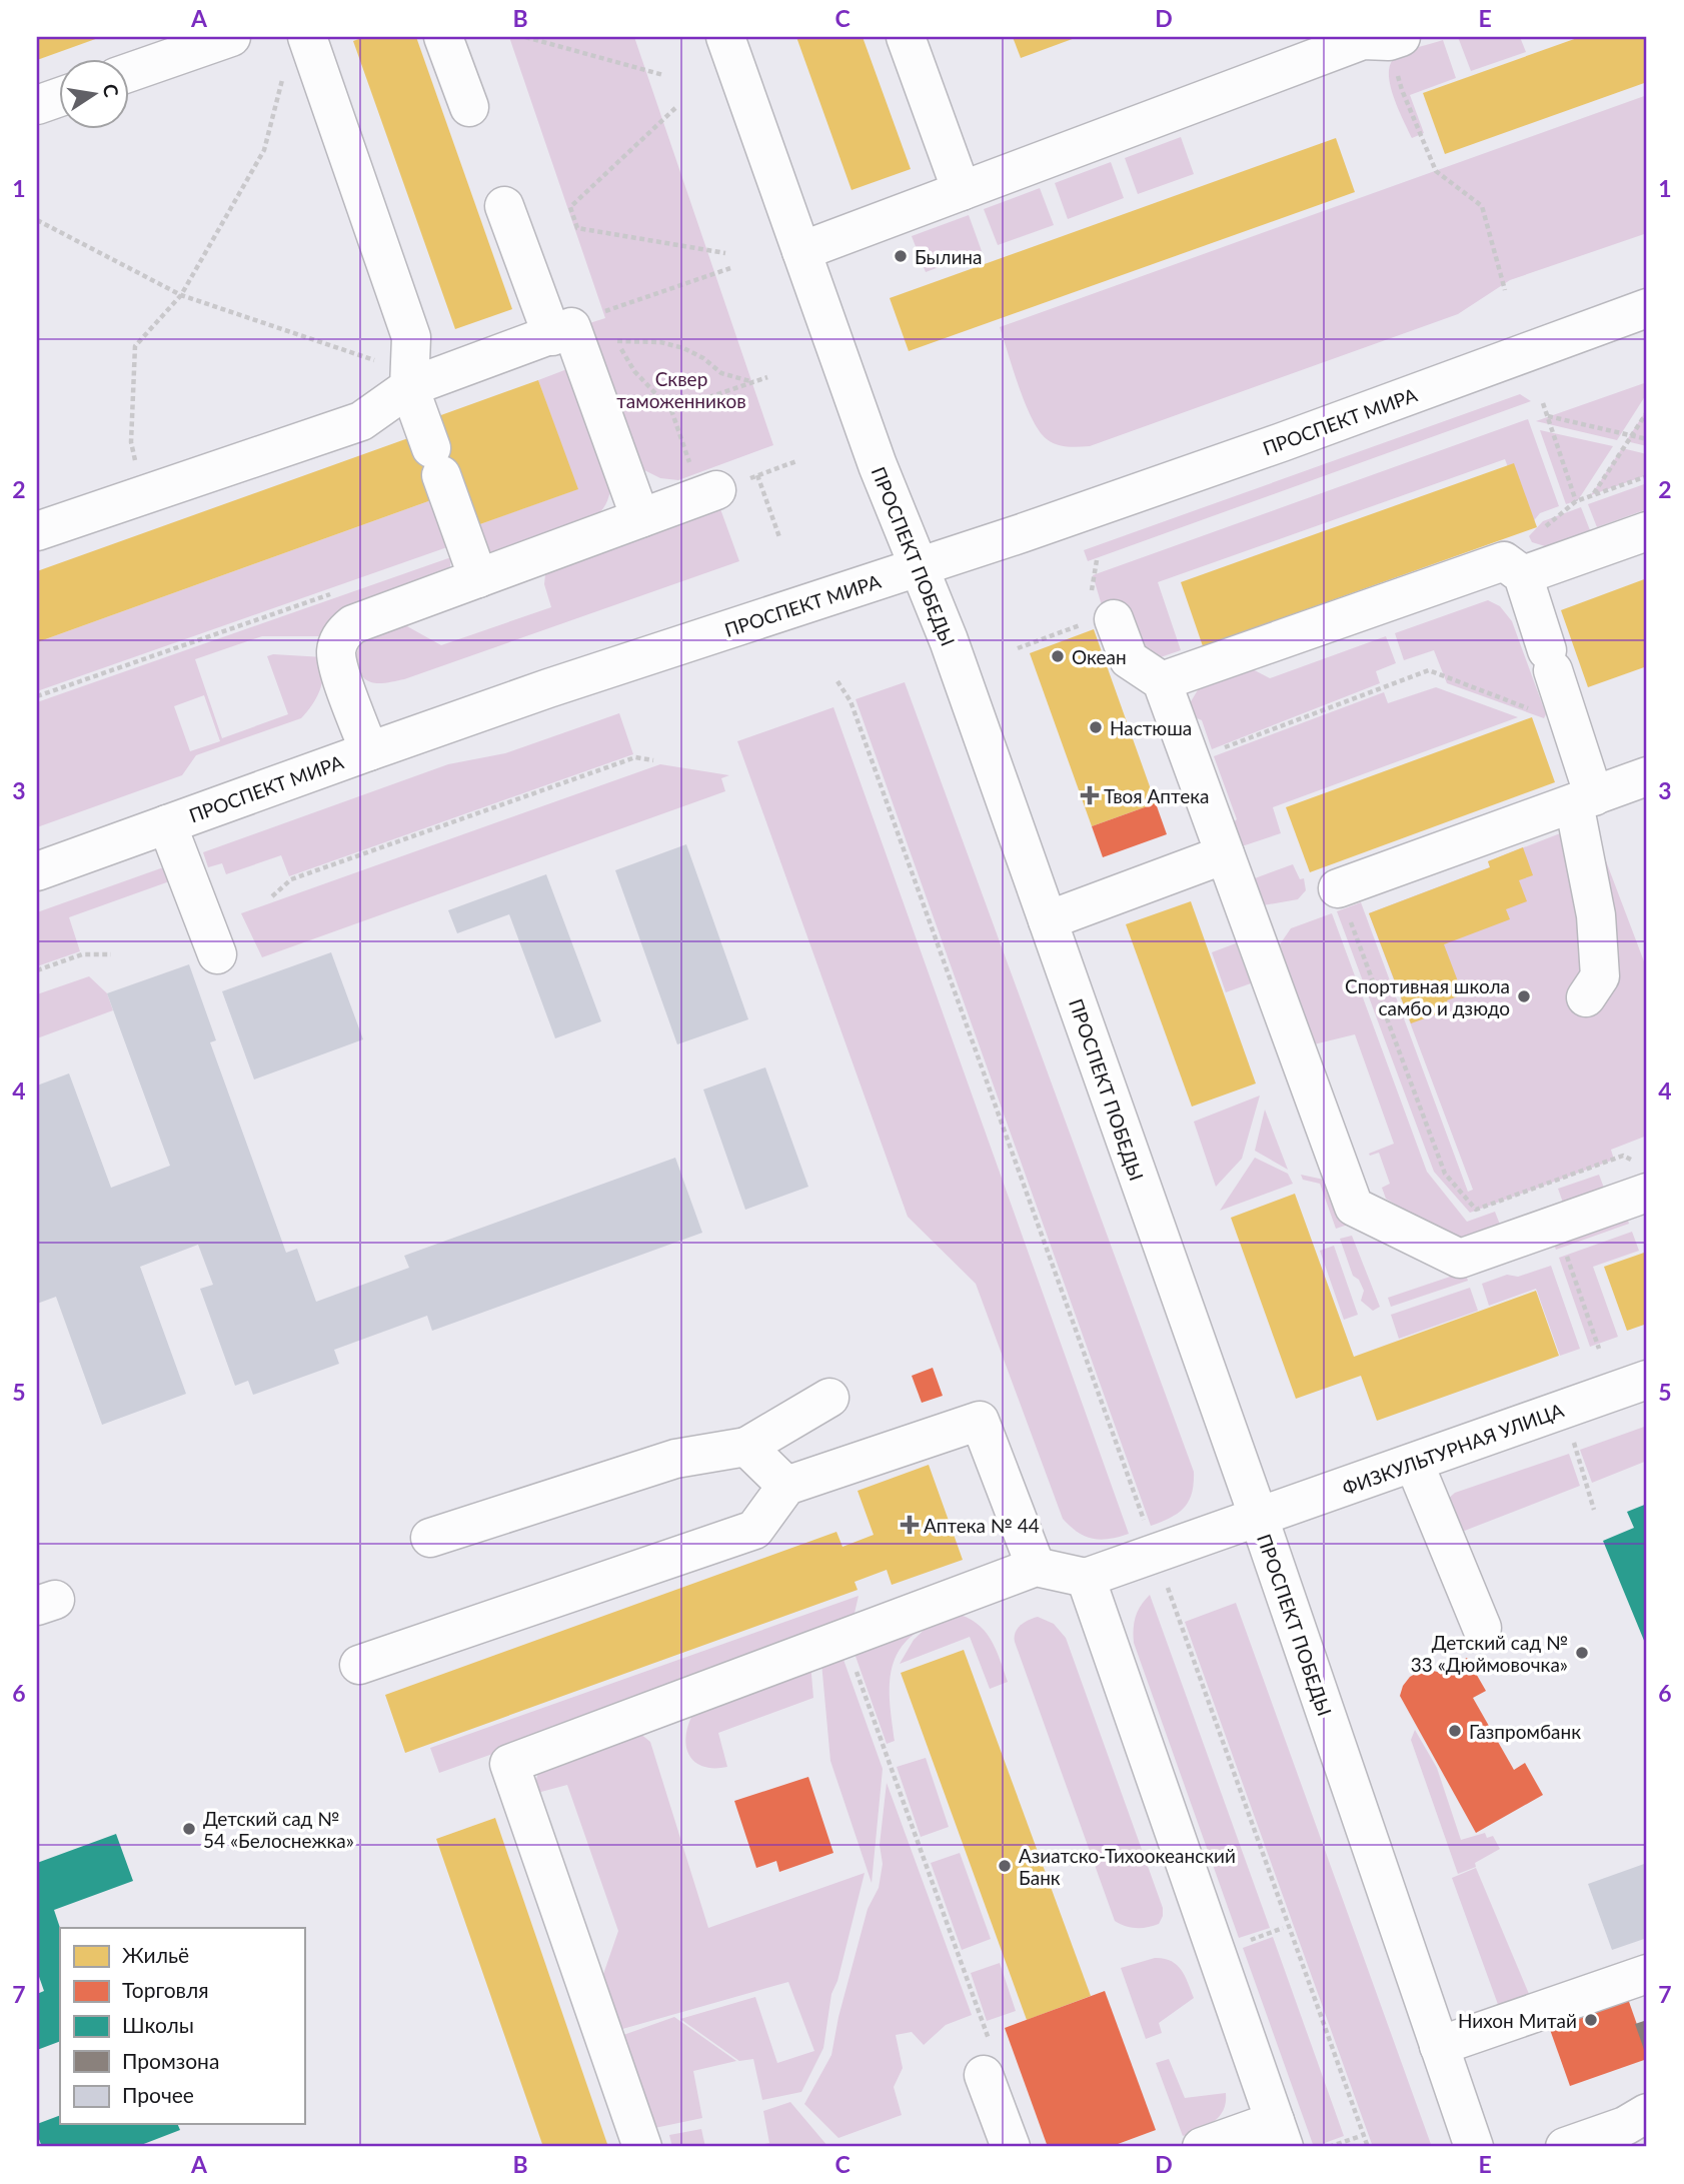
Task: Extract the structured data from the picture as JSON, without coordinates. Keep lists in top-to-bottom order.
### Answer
{
  "streets": {
    "main road": ["ПРОСПЕКТ МИРА", "ПРОСПЕКТ ПОБЕДЫ", "ФИЗКУЛЬТУРНАЯ УЛИЦА"]
  },
  "crossings": [
    ["ПРОСПЕКТ МИРА", "ПРОСПЕКТ ПОБЕДЫ"],
    ["ПРОСПЕКТ ПОБЕДЫ", "ФИЗКУЛЬТУРНАЯ УЛИЦА"]
  ],
  "parks": ["Сквер таможенников"],
  "places": {
    "other": [
      "Былина",
      "Океан",
      "Настюша",
      "Спортивная школа самбо и дзюдо",
      "Детский сад № 33 «Дюймовочка»",
      "Газпромбанк",
      "Детский сад № 54 «Белоснежка»",
      "Азиатско-Тихоокеанский Банк",
      "Нихон Митай"
    ],
    "health": ["Твоя Аптека", "Аптека № 44"]
  },
  "legend": [
    "Жильё",
    "Торговля",
    "Школы",
    "Промзона",
    "Прочее"
  ],
  "north": "right",
  "grid": {
    "columns": [
      "A",
      "B",
      "C",
      "D",
      "E"
    ],
    "rows": [
      "1",
      "2",
      "3",
      "4",
      "5",
      "6",
      "7"
    ]
  }
}
